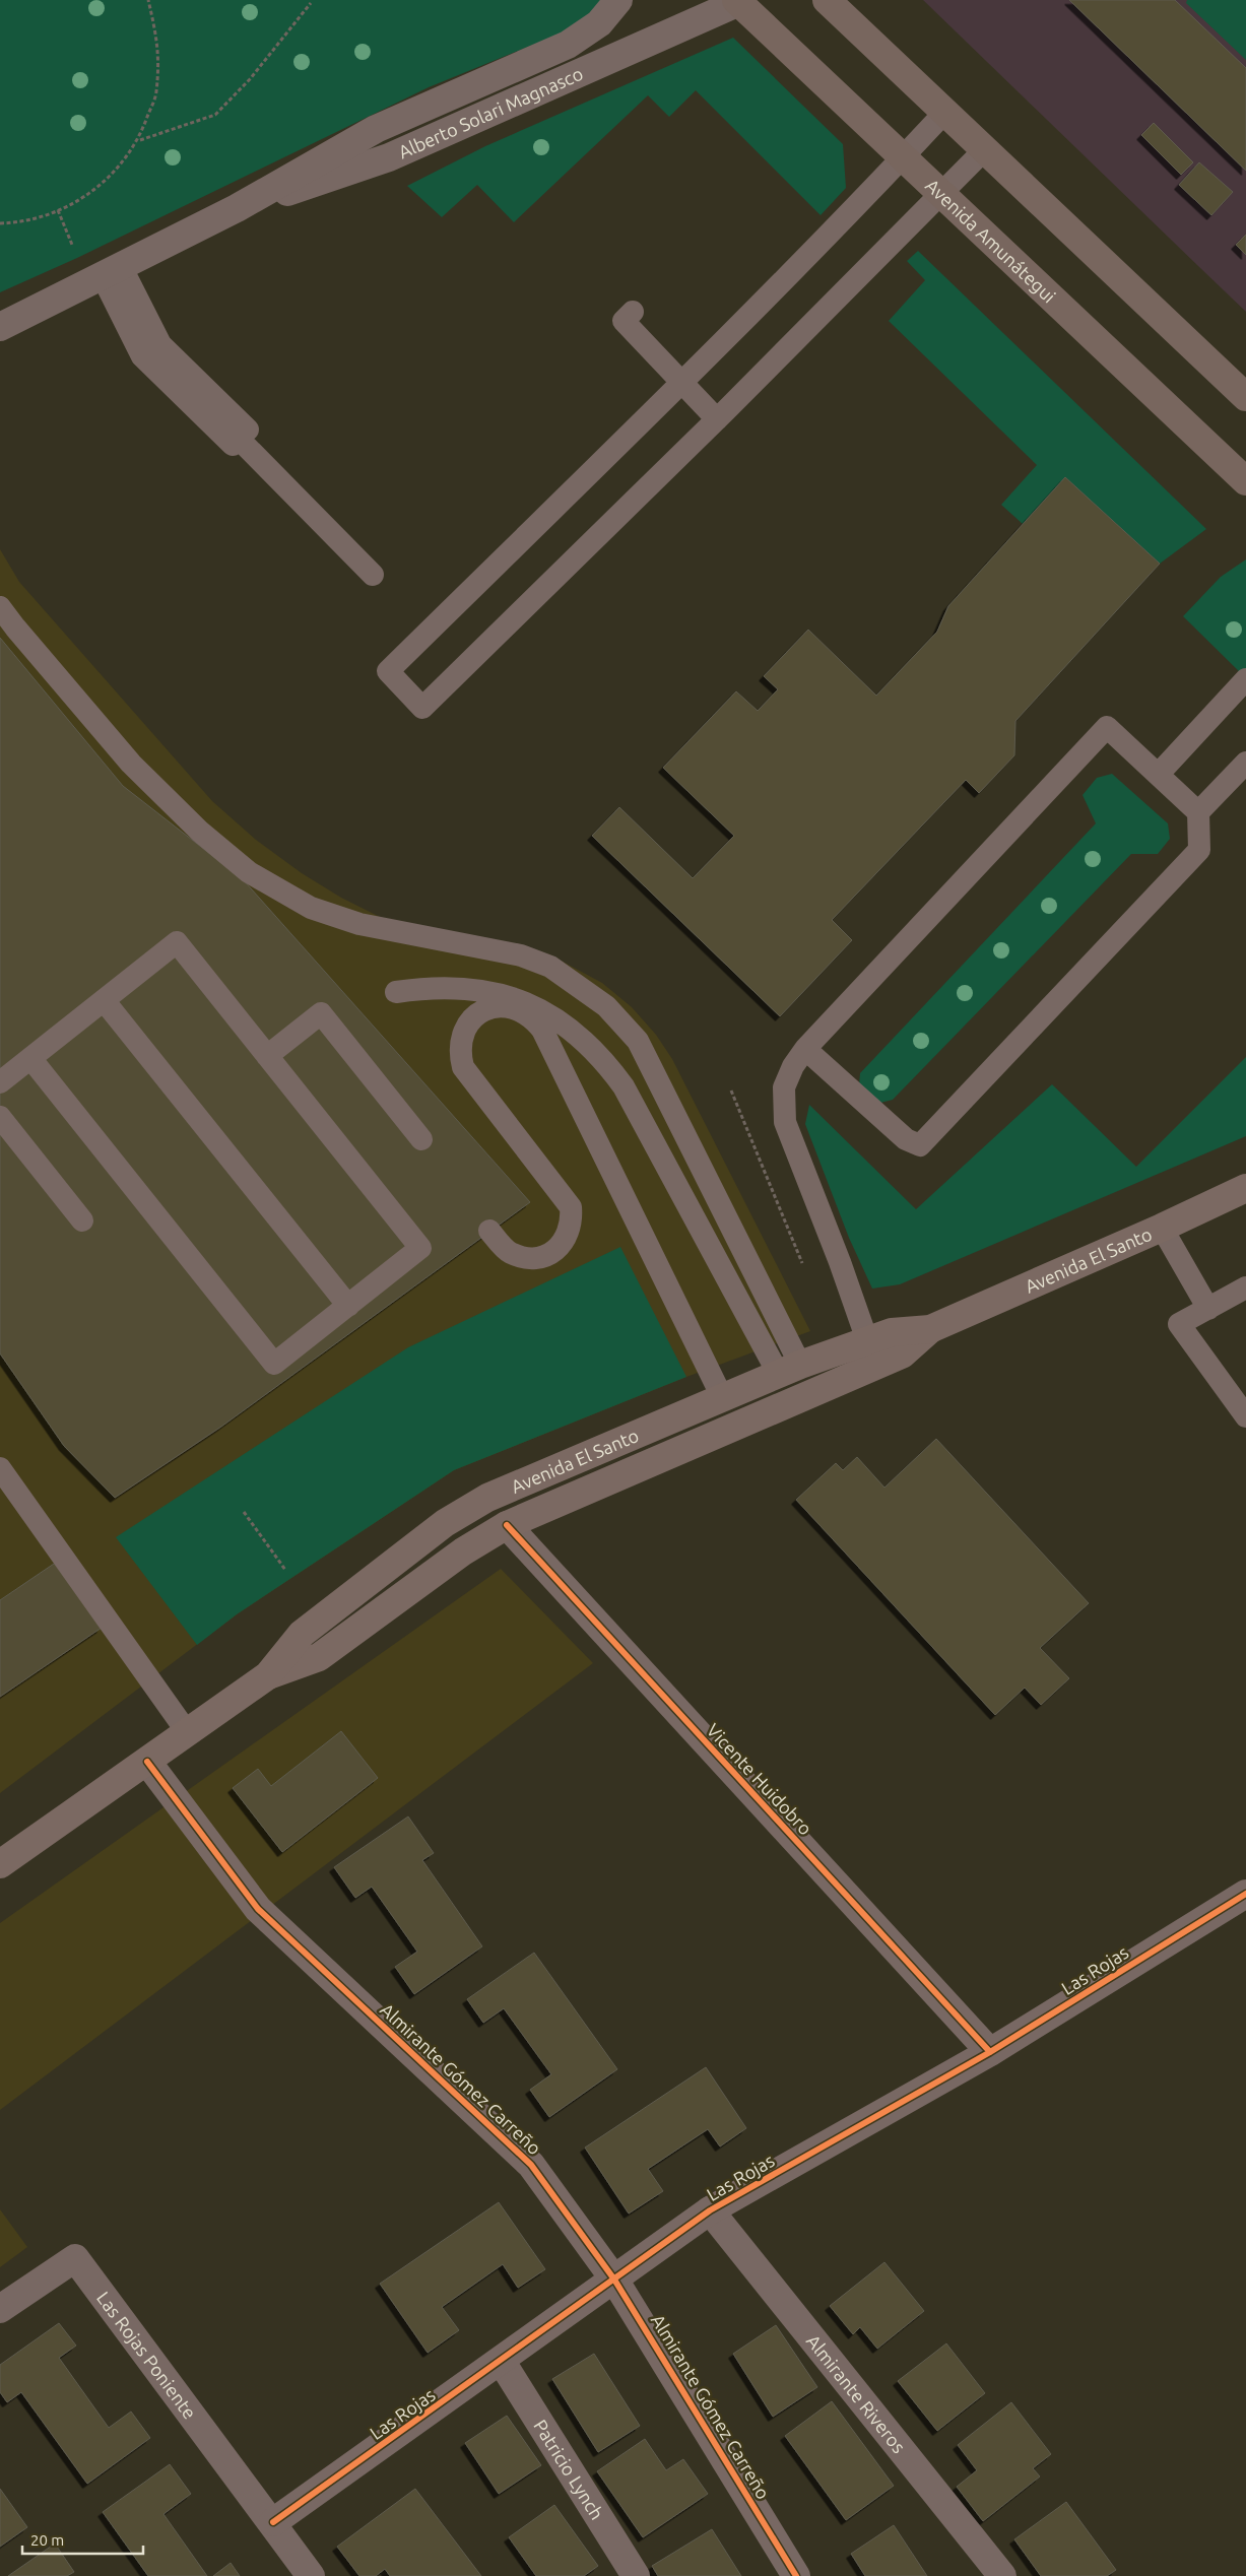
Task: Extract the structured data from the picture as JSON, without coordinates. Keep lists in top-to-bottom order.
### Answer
{
  "streets": {
    "main road": ["Avenida Amunátegui", "Avenida El Santo"],
    "street": [
      "Alberto Solari Magnasco",
      "Vicente Huidobro",
      "Las Rojas",
      "Almirante Gómez Carreño",
      "Las Rojas Poniente",
      "Almirante Riveros",
      "Patricio Lynch"
    ]
  },
  "crossings": [
    ["Alberto Solari Magnasco", "Avenida Amunátegui"],
    ["Avenida El Santo", "Vicente Huidobro"],
    ["Avenida El Santo", "Almirante Gómez Carreño"],
    ["Vicente Huidobro", "Las Rojas"],
    ["Las Rojas", "Almirante Gómez Carreño"],
    ["Las Rojas", "Las Rojas Poniente"],
    ["Las Rojas", "Almirante Riveros"],
    ["Las Rojas", "Patricio Lynch"]
  ],
  "scale_bar": "20 m"
}
